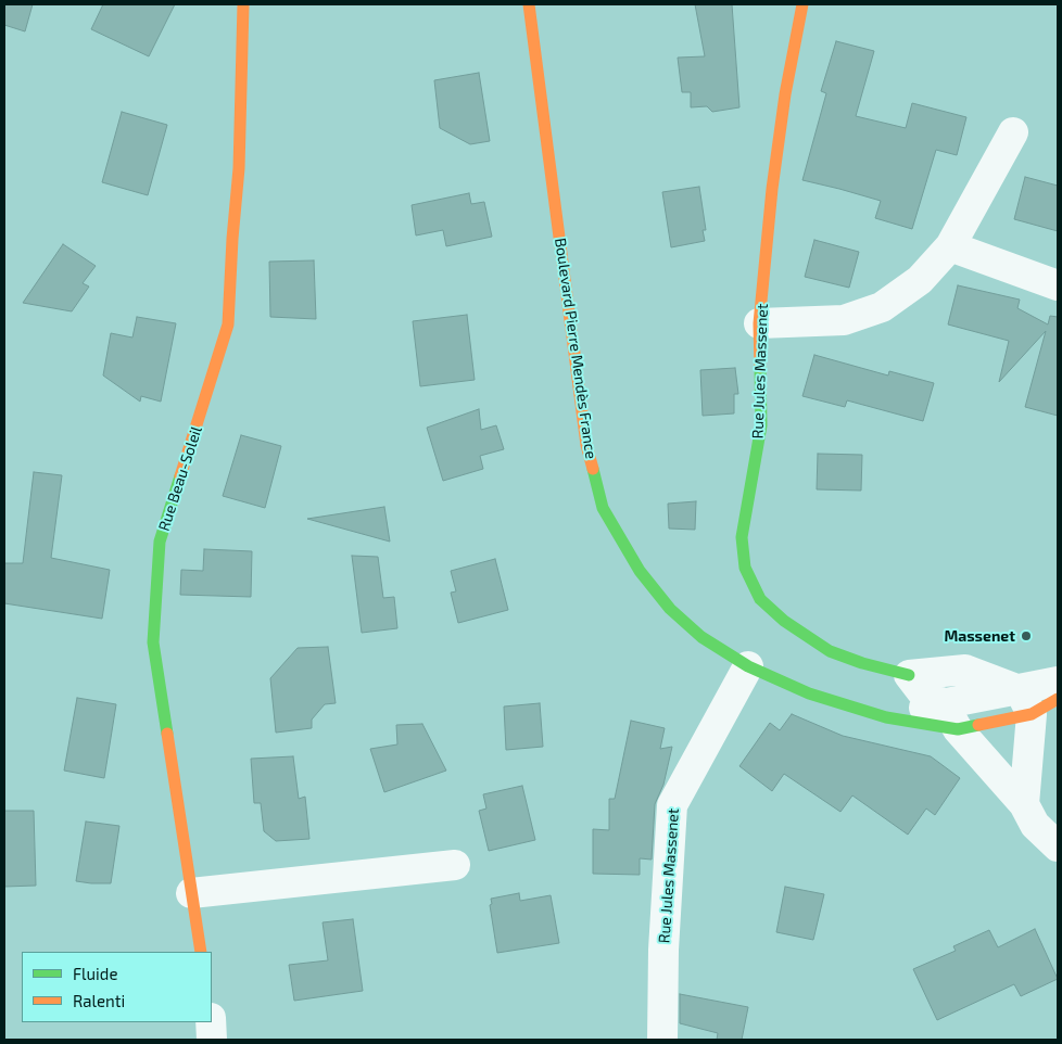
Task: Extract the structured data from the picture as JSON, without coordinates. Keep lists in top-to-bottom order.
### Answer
{
  "streets": {
    "street": ["Boulevard Pierre Mendès France", "Rue Jules Massenet", "Rue Beau-Soleil"]
  },
  "crossings": [
    ["Boulevard Pierre Mendès France", "Rue Jules Massenet"]
  ],
  "places": ["Massenet"],
  "legend": ["Fluide", "Ralenti"]
}
